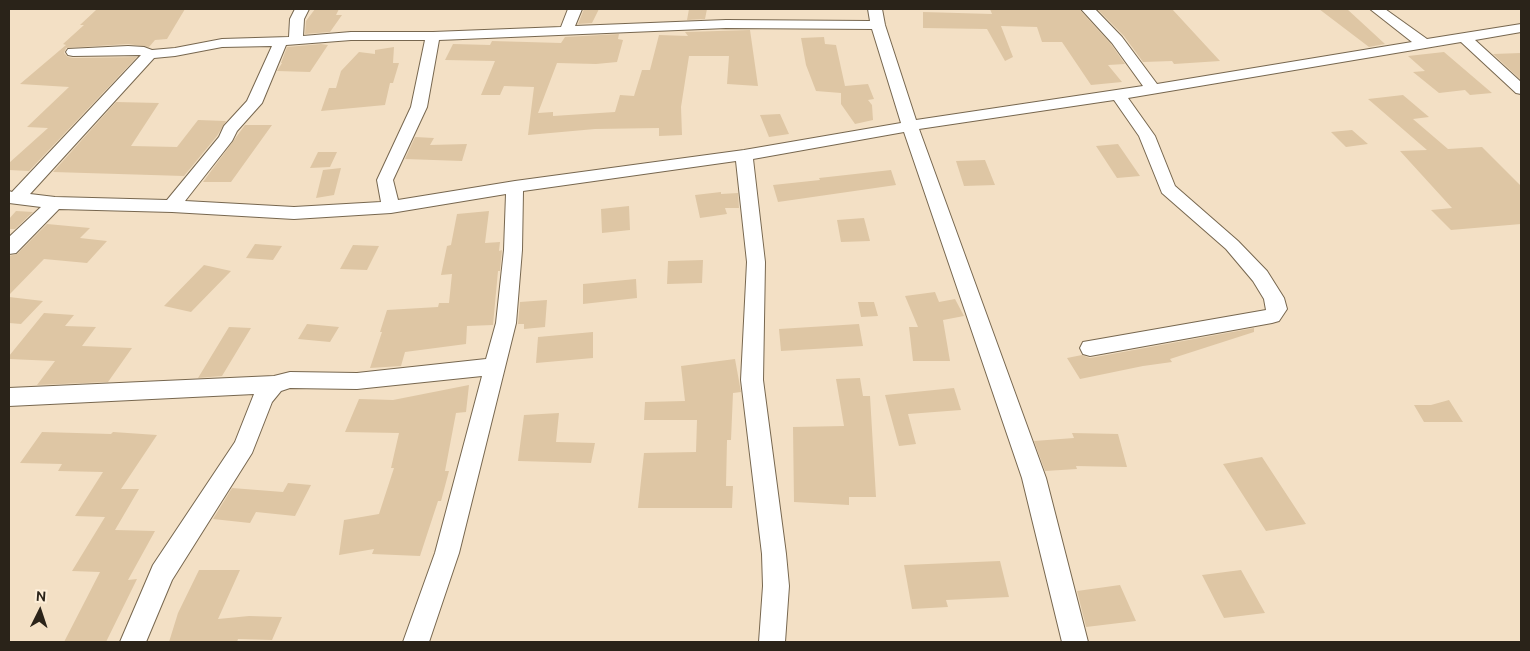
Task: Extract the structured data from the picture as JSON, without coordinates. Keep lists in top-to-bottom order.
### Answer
{
  "north": "top"
}
